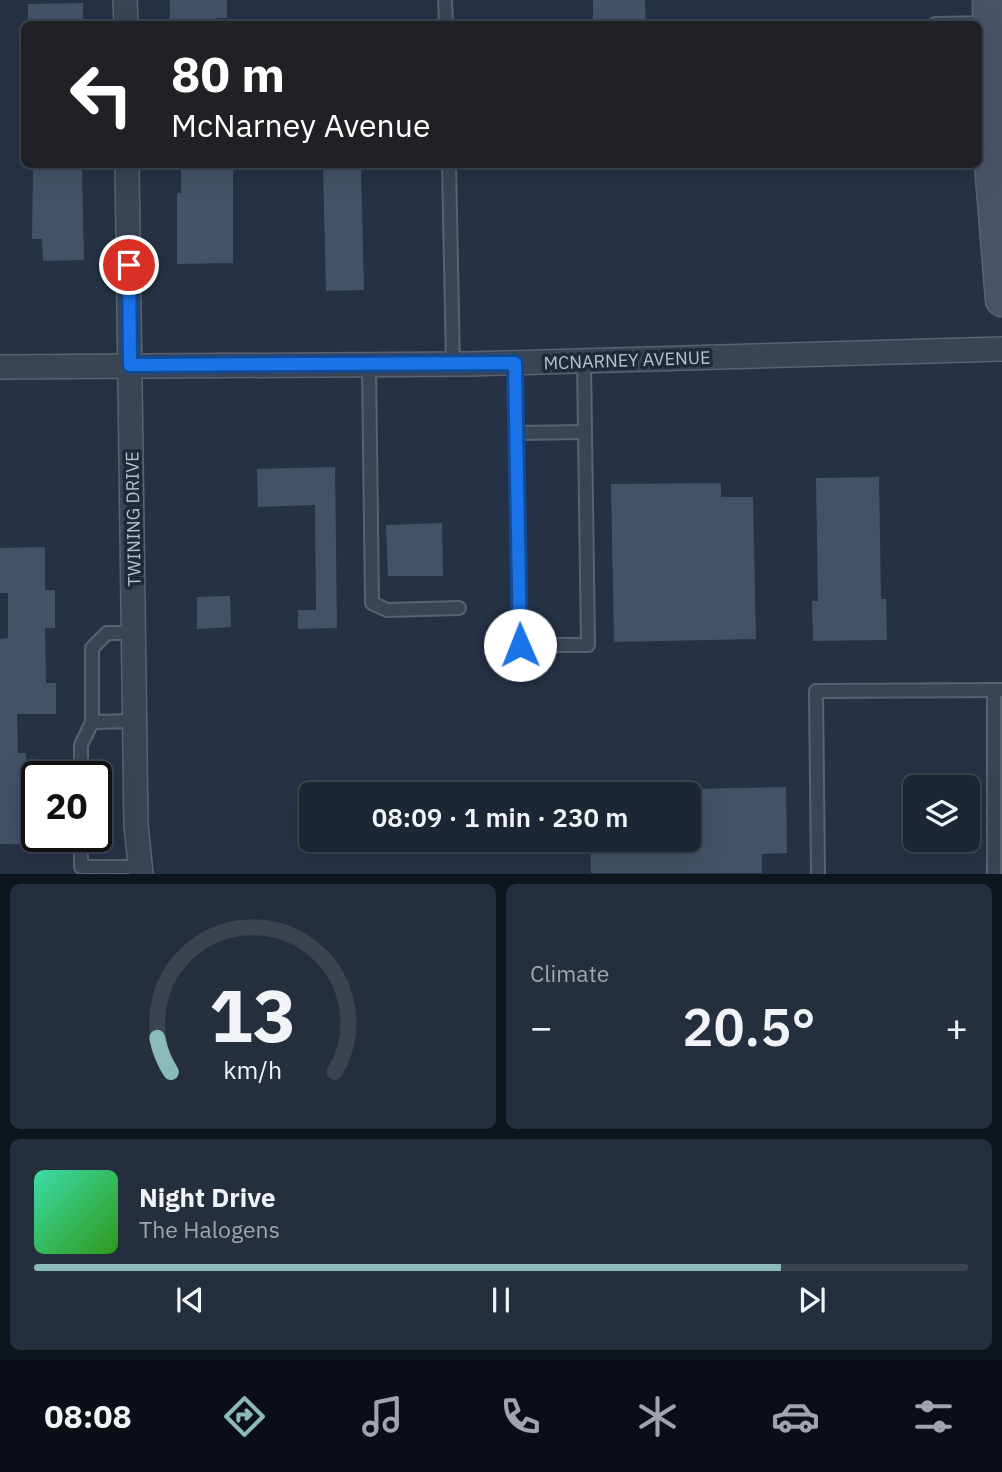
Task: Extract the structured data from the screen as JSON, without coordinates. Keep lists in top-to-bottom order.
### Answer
{
  "streets": {
    "street": ["MCNARNEY AVENUE", "TWINING DRIVE"]
  },
  "crossings": [
    ["MCNARNEY AVENUE", "TWINING DRIVE"]
  ],
  "page": {
    "turn": ["80 m", "McNarney Avenue"],
    "limit": "20",
    "trip": "08:09 · 1 min · 230 m",
    "tile": "Climate",
    "heat": ["−", "20.5°", "+"],
    "song": ["Night Drive", "The Halogens"],
    "tabs": "08:08",
    "gauge": ["13", "km/h"]
  }
}
